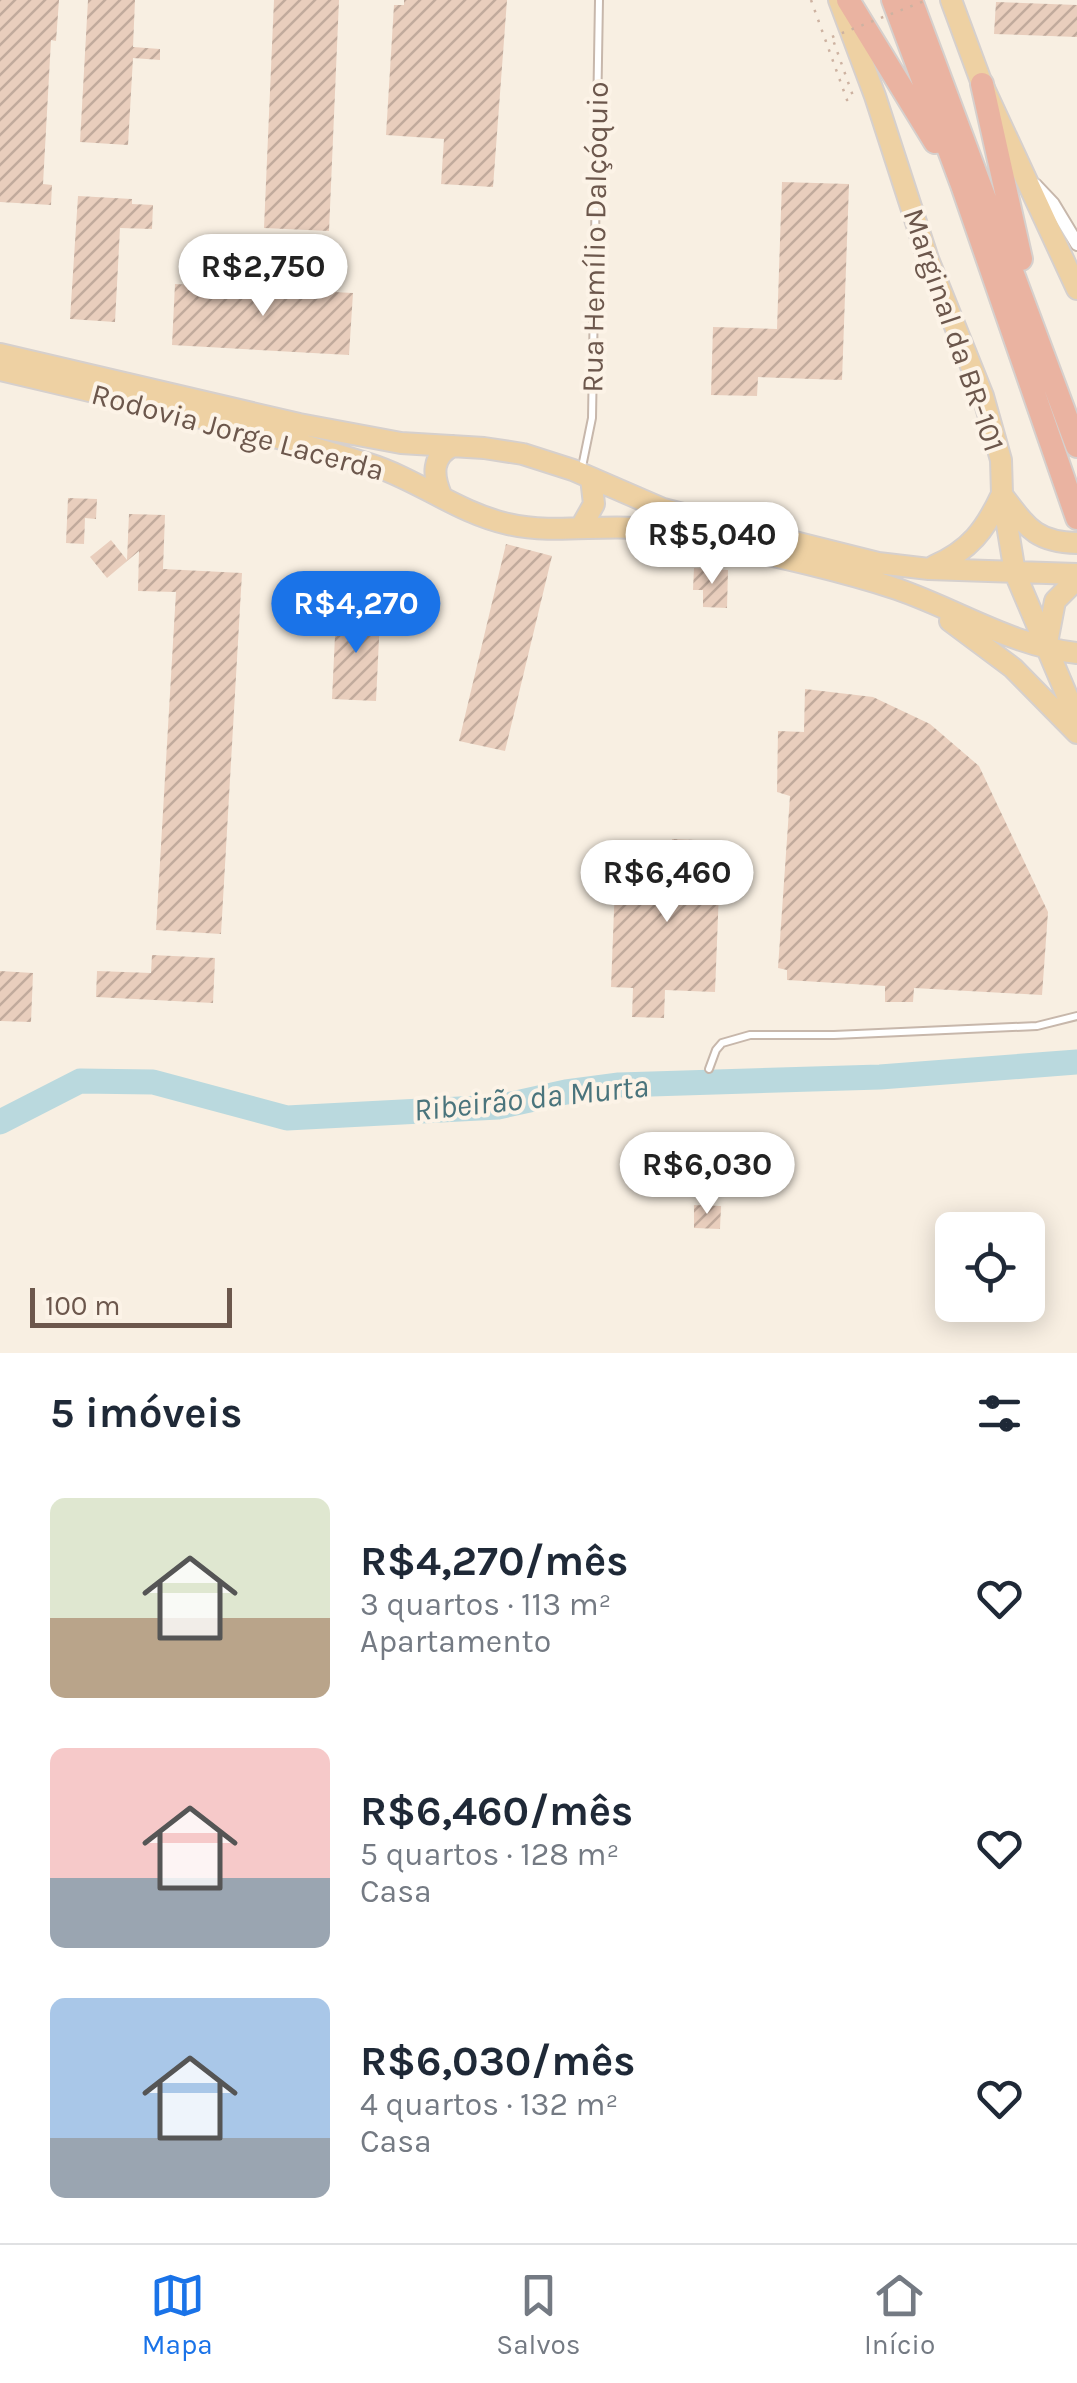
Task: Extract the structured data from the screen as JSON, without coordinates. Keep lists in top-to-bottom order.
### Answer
{
  "streets": {
    "main road": ["Marginal da BR-101", "Rodovia Jorge Lacerda"],
    "lane": ["Rua Hemílio Dalçóquio"]
  },
  "crossings": [
    ["Rua Hemílio Dalçóquio", "Rodovia Jorge Lacerda"],
    ["Marginal da BR-101", "Rodovia Jorge Lacerda"]
  ],
  "water": ["Ribeirão da Murta"],
  "scale_bar": "100 m",
  "page": {
    "price": [
      "R$2,750",
      "R$5,040",
      "R$4,270",
      "R$6,460",
      "R$6,030"
    ],
    "scale": "100 m",
    "heading": "5 imóveis",
    "list": [
      {
        "name": "R$4,270/mês",
        "note": "3 quartos · 113 m² · Apartamento"
      },
      {
        "name": "R$6,460/mês",
        "note": "5 quartos · 128 m² · Casa"
      },
      {
        "name": "R$6,030/mês",
        "note": "4 quartos · 132 m² · Casa"
      }
    ],
    "tabs": ["Mapa", "Salvos", "Início"]
  }
}
